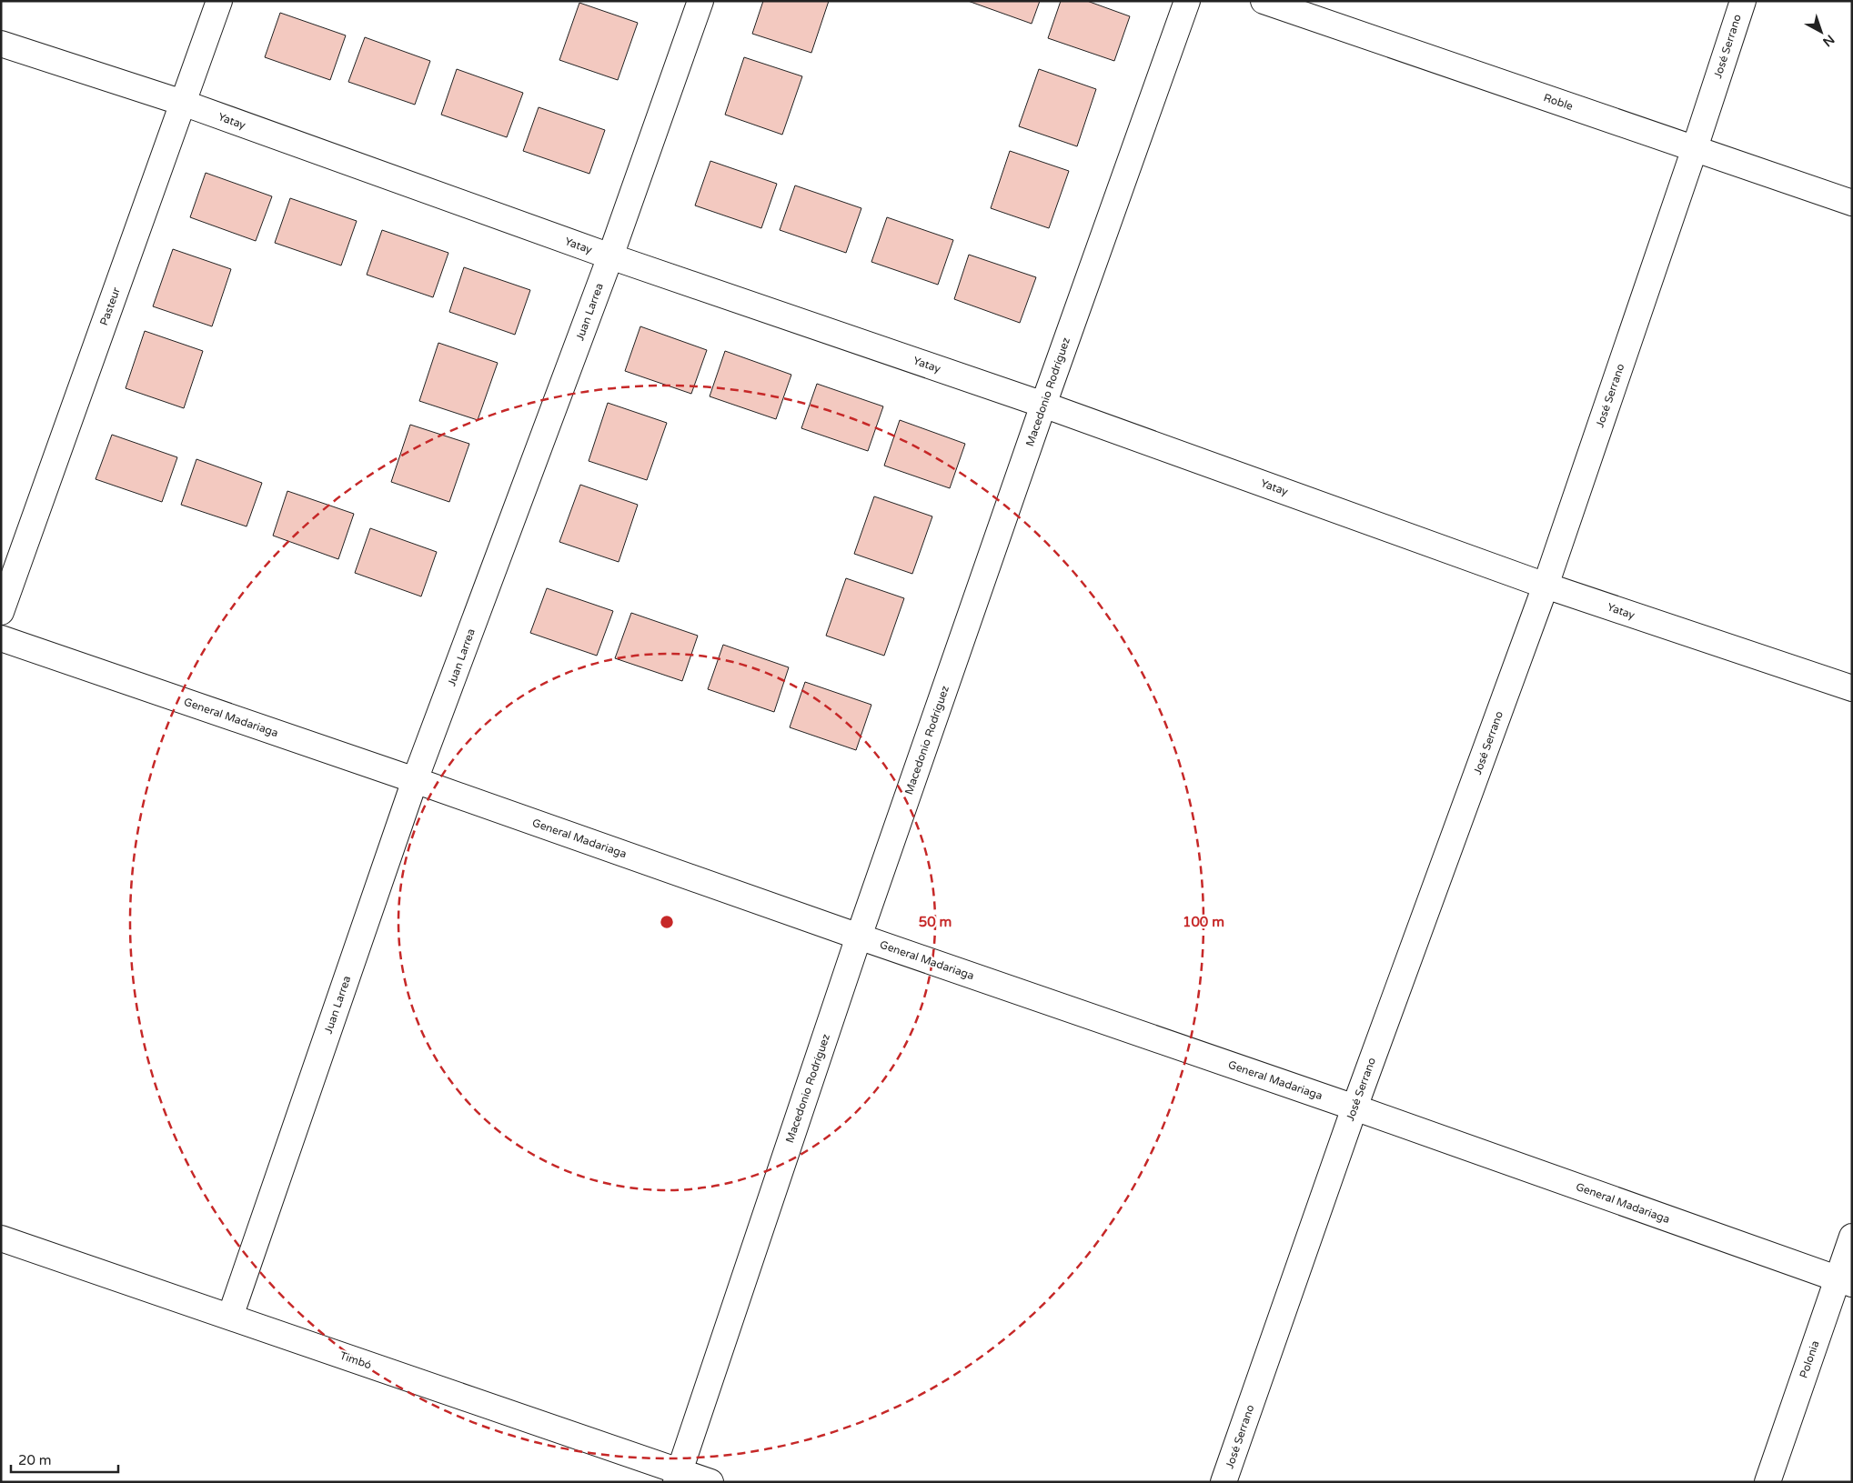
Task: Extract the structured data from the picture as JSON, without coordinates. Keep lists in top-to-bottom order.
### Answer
{
  "streets": {
    "street": [
      "José Serrano",
      "Roble",
      "Yatay",
      "Pasteur",
      "Juan Larrea",
      "Macedonio Rodríguez",
      "General Madariaga",
      "Polonia",
      "Timbó"
    ]
  },
  "crossings": [
    ["José Serrano", "Roble"],
    ["José Serrano", "Yatay"],
    ["José Serrano", "General Madariaga"],
    ["Yatay", "Pasteur"],
    ["Yatay", "Juan Larrea"],
    ["Yatay", "Macedonio Rodríguez"],
    ["Juan Larrea", "General Madariaga"],
    ["Juan Larrea", "Timbó"],
    ["Macedonio Rodríguez", "General Madariaga"],
    ["Macedonio Rodríguez", "Timbó"],
    ["General Madariaga", "Polonia"]
  ],
  "scale_bar": "20 m",
  "north": "bottom right",
  "rings": ["50 m", "100 m"]
}
